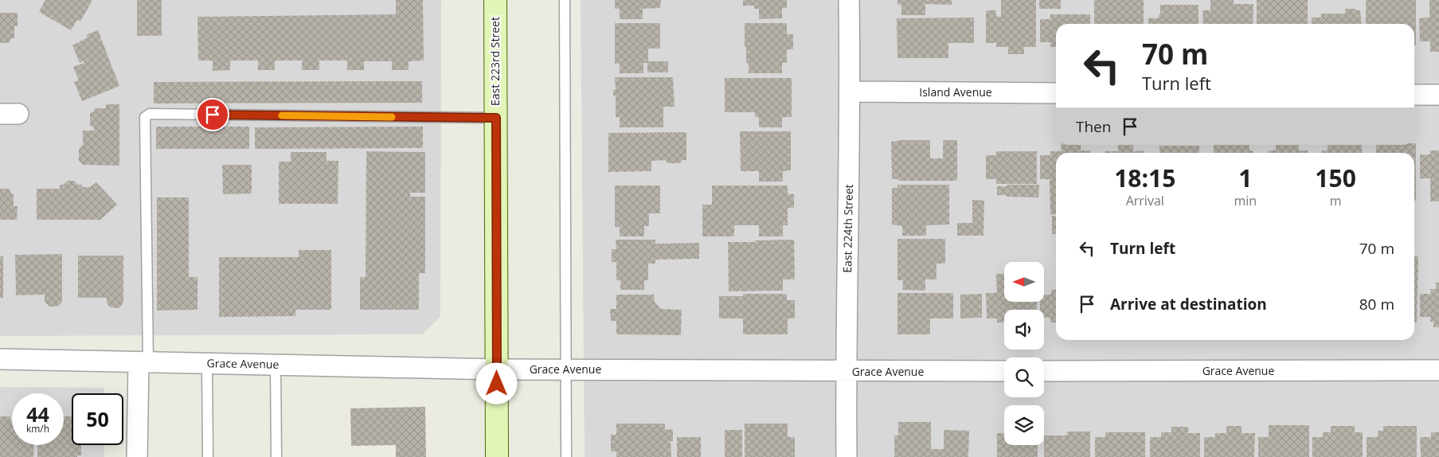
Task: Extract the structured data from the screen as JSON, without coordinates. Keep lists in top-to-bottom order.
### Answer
{
  "streets": {
    "main road": ["East 223rd Street"],
    "street": ["Island Avenue", "East 224th Street", "Grace Avenue"]
  },
  "crossings": [
    ["East 223rd Street", "Grace Avenue"],
    ["Island Avenue", "East 224th Street"],
    ["East 224th Street", "Grace Avenue"]
  ],
  "north": "left",
  "page": {
    "turn": ["70 m", "Turn left"],
    "then": "Then",
    "eta": [
      "18:15",
      "Arrival",
      "1",
      "min",
      "150",
      "m"
    ],
    "list": [
      {
        "name": "Turn left",
        "value": "70 m"
      },
      {
        "name": "Arrive at destination",
        "value": "80 m"
      }
    ],
    "speed": "44 km/h",
    "limit": "50"
  }
}
